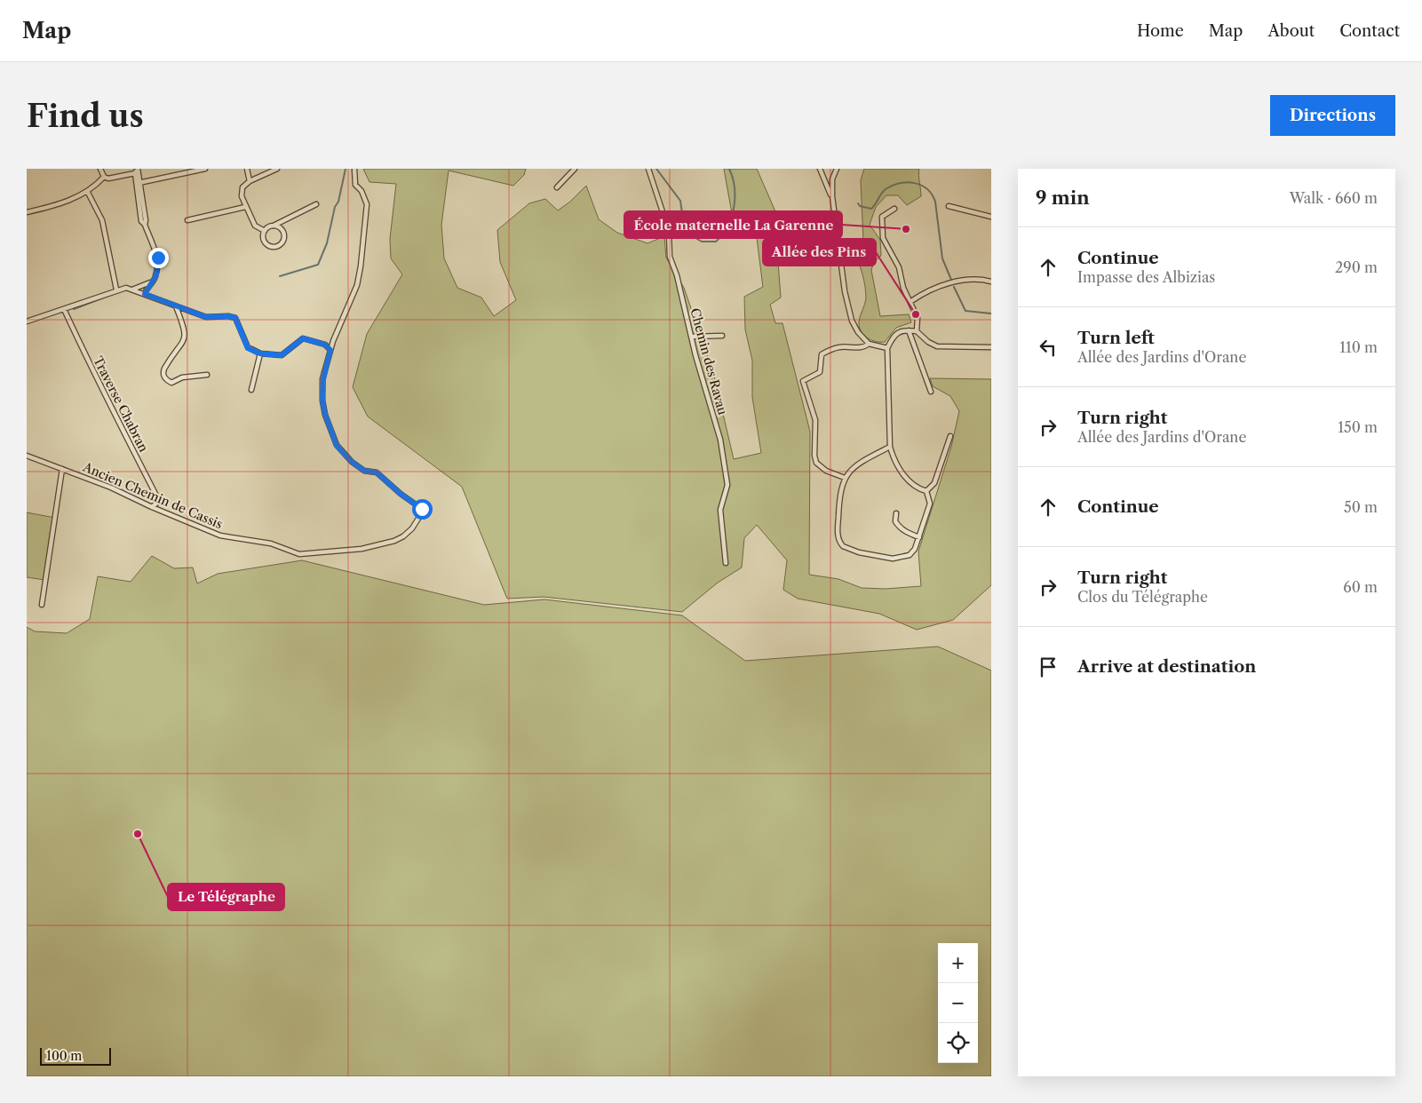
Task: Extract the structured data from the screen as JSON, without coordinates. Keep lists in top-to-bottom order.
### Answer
{
  "streets": {
    "street": ["Chemin des Ravau", "Traverse Chabran", "Ancien Chemin de Cassis"]
  },
  "crossings": [
    ["Traverse Chabran", "Ancien Chemin de Cassis"]
  ],
  "places": ["École maternelle La Garenne", "Allée des Pins", "Le Télégraphe"],
  "scale_bar": "100 m",
  "page": {
    "header": "Map",
    "nav": [
      "Home",
      "Map",
      "About",
      "Contact"
    ],
    "buttons": "Directions",
    "title": "Find us",
    "heading": ["9 min", "Walk · 660 m"],
    "list": [
      ["Continue", "Impasse des Albizias", "290 m"],
      ["Turn left", "Allée des Jardins d'Orane", "110 m"],
      ["Turn right", "Allée des Jardins d'Orane", "150 m"],
      ["Continue", "50 m"],
      ["Turn right", "Clos du Télégraphe", "60 m"],
      "Arrive at destination"
    ],
    "map_buttons": ["+", "−"],
    "scale": "100 m"
  }
}
